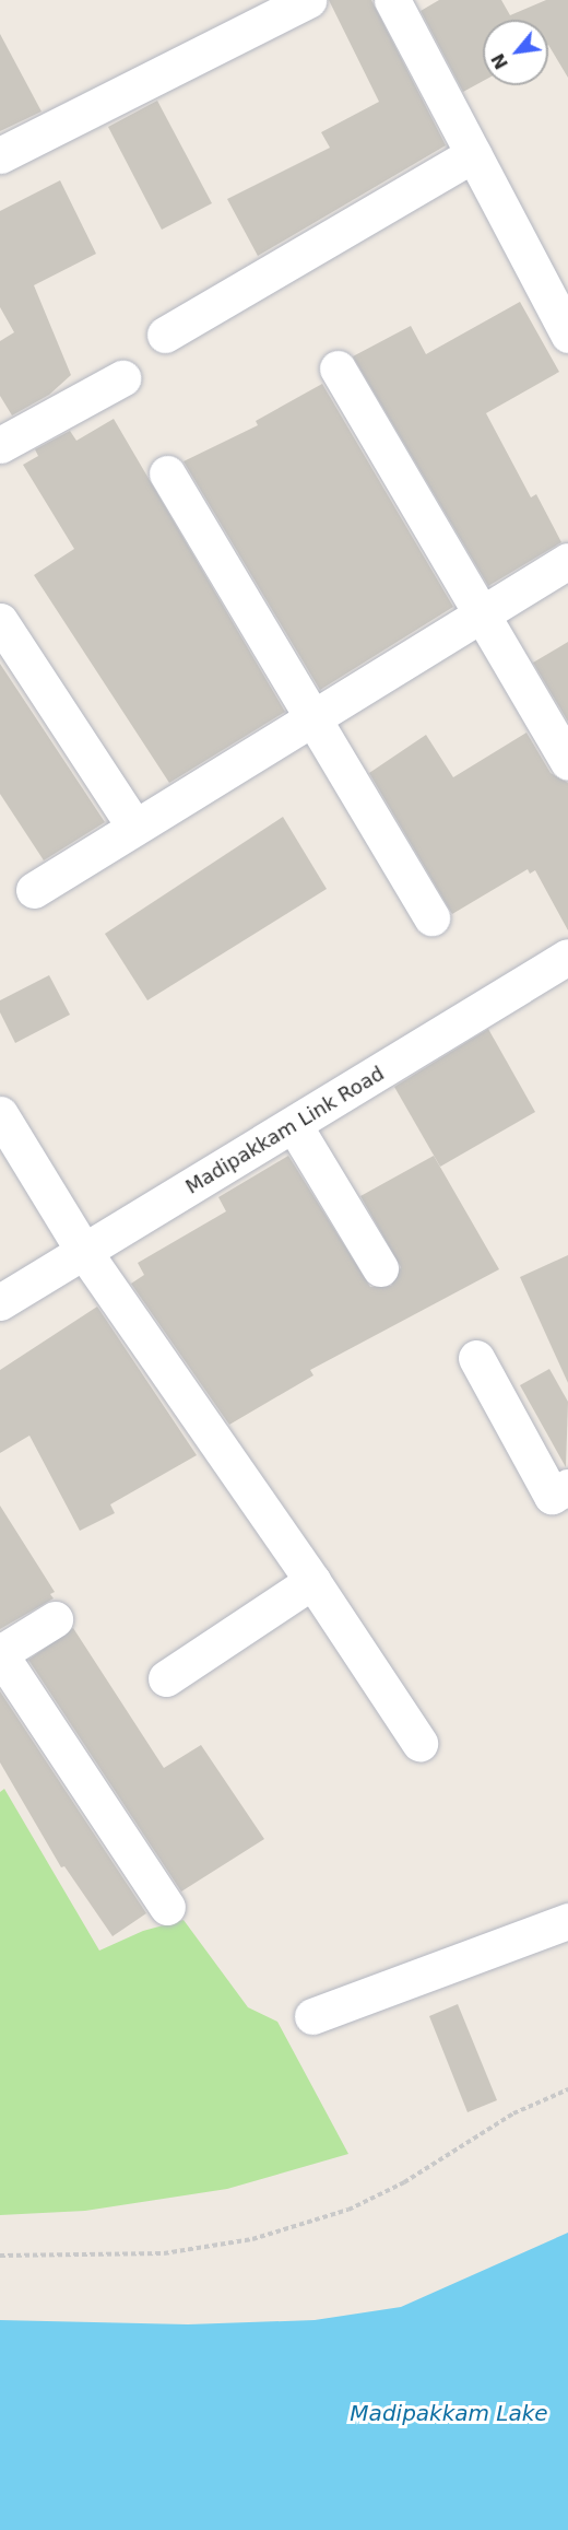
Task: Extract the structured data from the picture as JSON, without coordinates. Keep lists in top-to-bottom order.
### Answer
{
  "streets": {
    "street": ["Madipakkam Link Road"]
  },
  "water": ["Madipakkam Lake"],
  "north": "bottom left"
}
